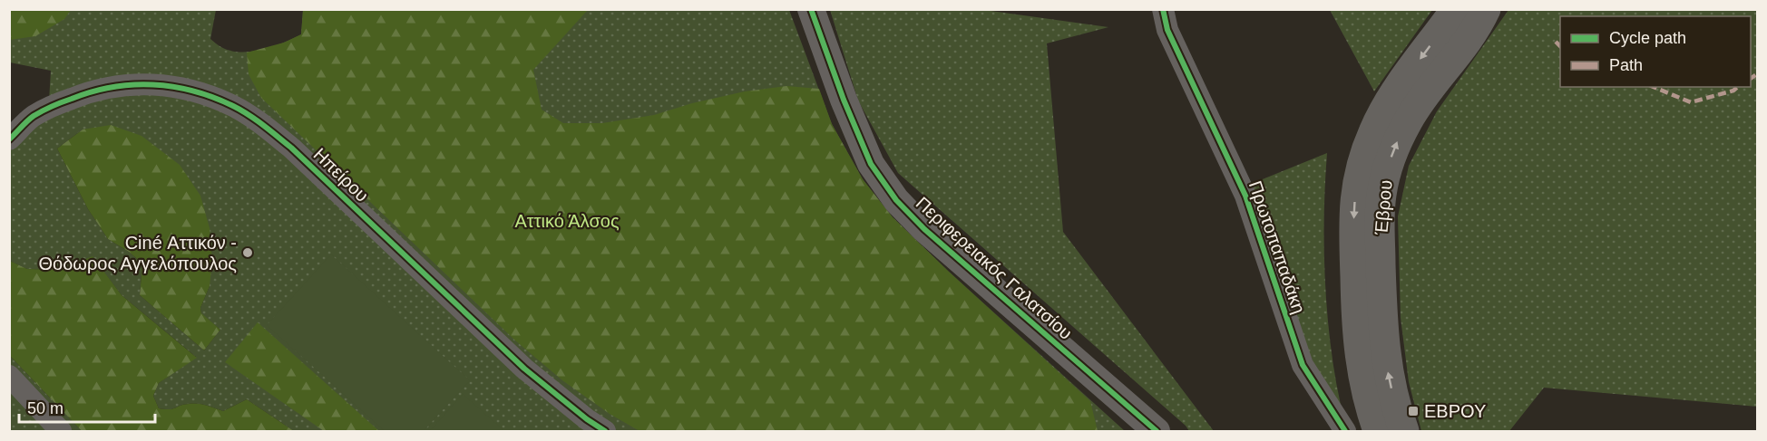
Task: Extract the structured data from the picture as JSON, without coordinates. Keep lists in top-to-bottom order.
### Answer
{
  "streets": {
    "main road": ["Έβρου"],
    "street": ["Ηπείρου", "Πρωτοπαπαδάκη", "Περιφερειακός Γαλατσίου"]
  },
  "parks": ["Αττικό Άλσος"],
  "places": {
    "other": ["Ciné Αττικόν - Θόδωρος Αγγελόπουλος"],
    "transit": ["ΕΒΡΟΥ"]
  },
  "legend": ["Cycle path", "Path"],
  "scale_bar": "50 m"
}
